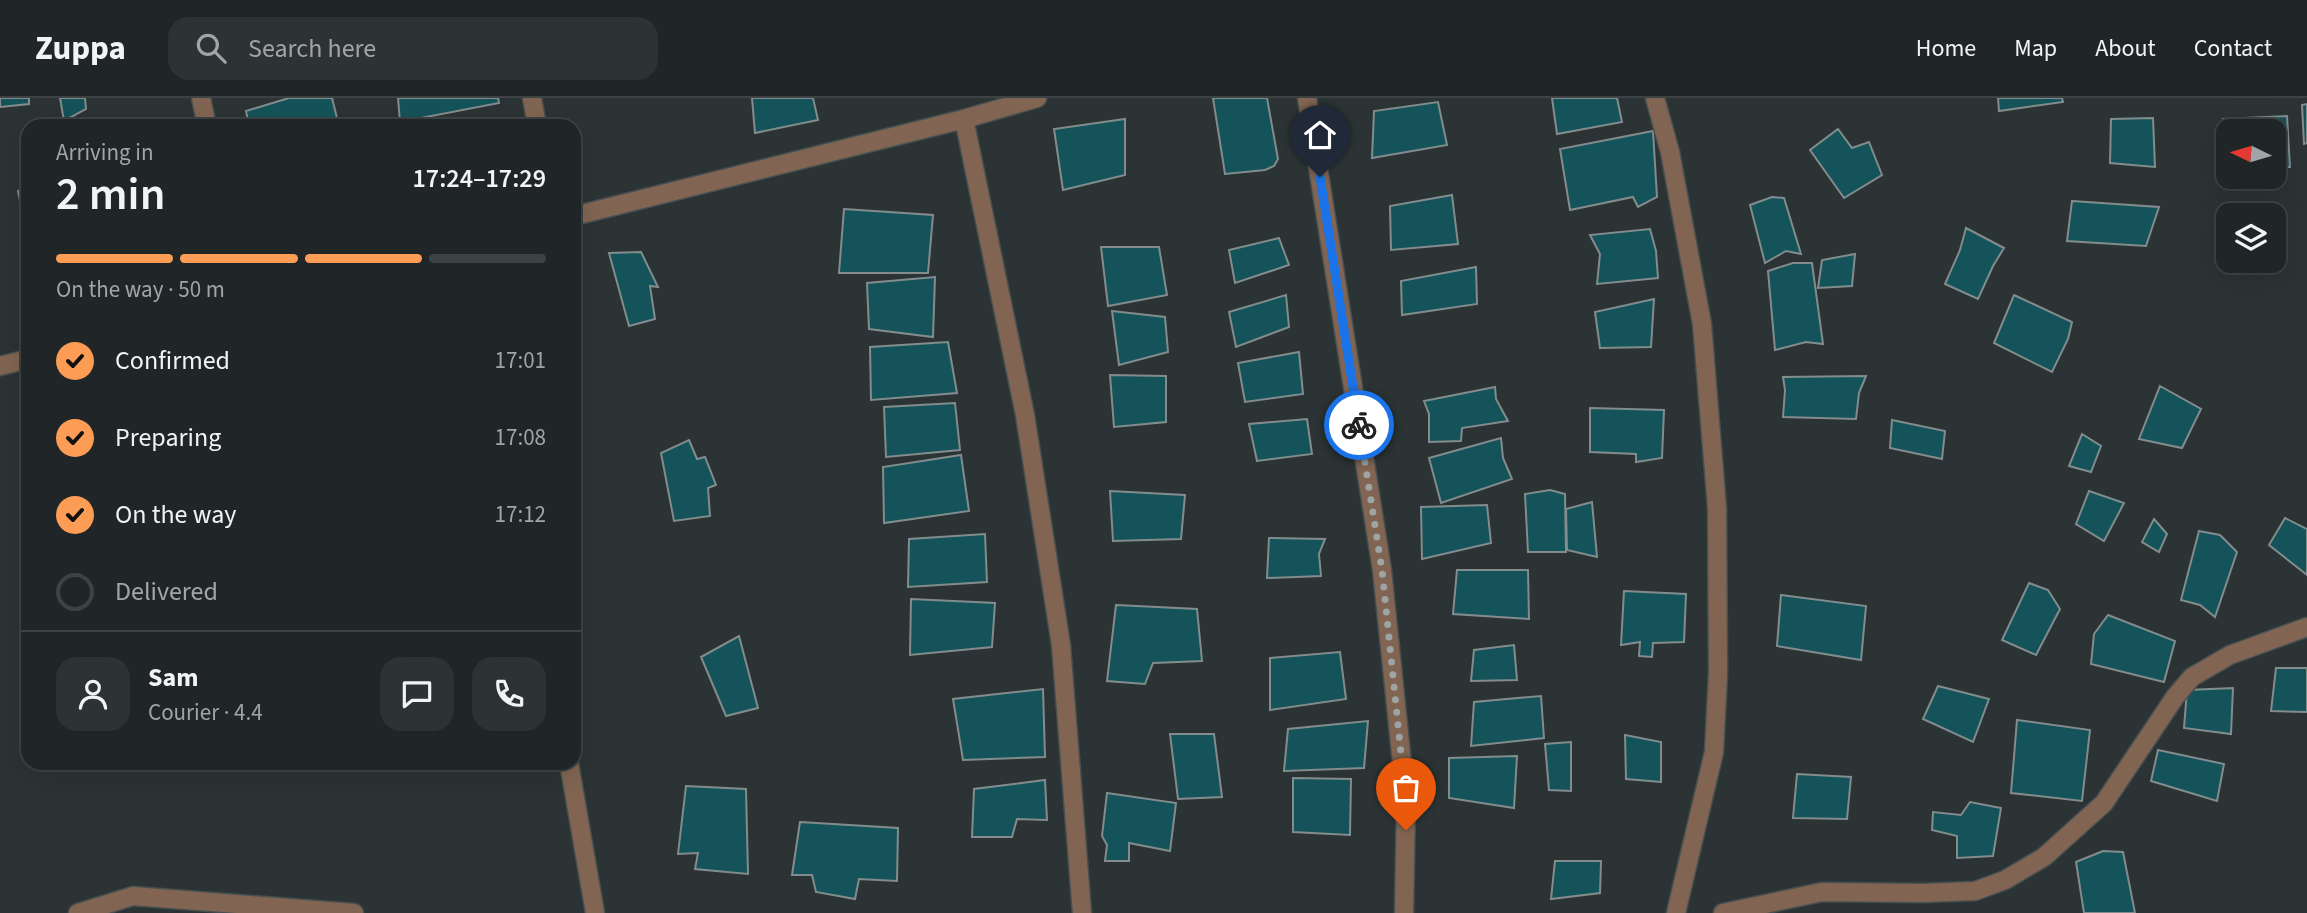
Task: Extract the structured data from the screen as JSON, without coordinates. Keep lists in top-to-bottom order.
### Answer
{
  "north": "left",
  "page": {
    "header": "Zuppa",
    "search": "Search here",
    "nav": [
      "Home",
      "Map",
      "About",
      "Contact"
    ],
    "heading": ["2 min", "Arriving in", "17:24–17:29"],
    "panel": ["Sam", "Courier · 4.4"],
    "bar": "On the way · 50 m",
    "list": [
      ["Confirmed", "17:01"],
      ["Preparing", "17:08"],
      ["On the way", "17:12"],
      "Delivered"
    ]
  }
}
